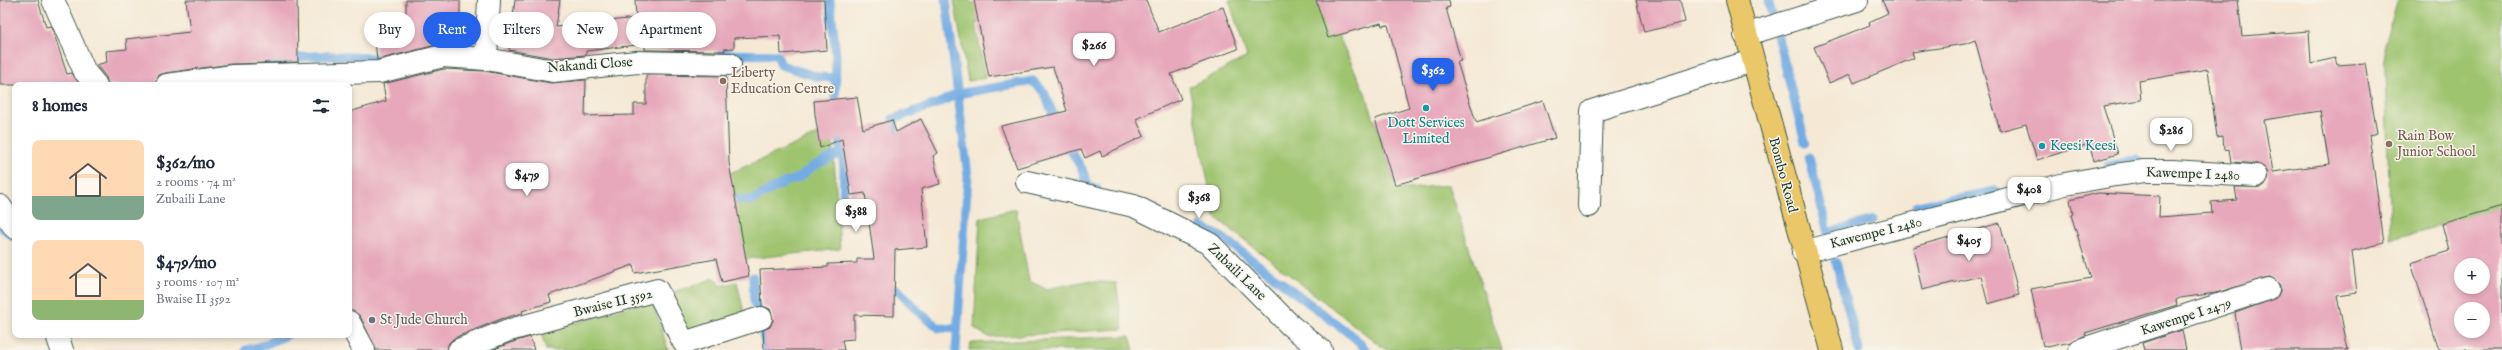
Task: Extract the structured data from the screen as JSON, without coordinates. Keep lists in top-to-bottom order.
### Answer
{
  "streets": {
    "main road": ["Bombo Road"],
    "street": [
      "Nakandi Close",
      "Kawempe I 2480",
      "Zubaili Lane",
      "Bwaise II 3592",
      "Kawempe I 2479"
    ]
  },
  "crossings": [
    ["Kawempe I 2480", "Bombo Road"]
  ],
  "places": [
    "Liberty Education Centre",
    "Dott Services Limited",
    "Rain Bow Junior School",
    "Keesi Keesi",
    "St Jude Church"
  ],
  "page": {
    "chip": [
      "Buy",
      "Rent",
      "Filters",
      "New",
      "Apartment"
    ],
    "price": [
      "$266",
      "$362",
      "$286",
      "$479",
      "$408",
      "$368",
      "$388",
      "$405"
    ],
    "heading": "8 homes",
    "list": [
      {
        "name": "$362/mo",
        "note": "2 rooms · 74 m² · Zubaili Lane"
      },
      {
        "name": "$479/mo",
        "note": "3 rooms · 107 m² · Bwaise II 3592"
      }
    ],
    "map_buttons": ["+", "−"]
  }
}
